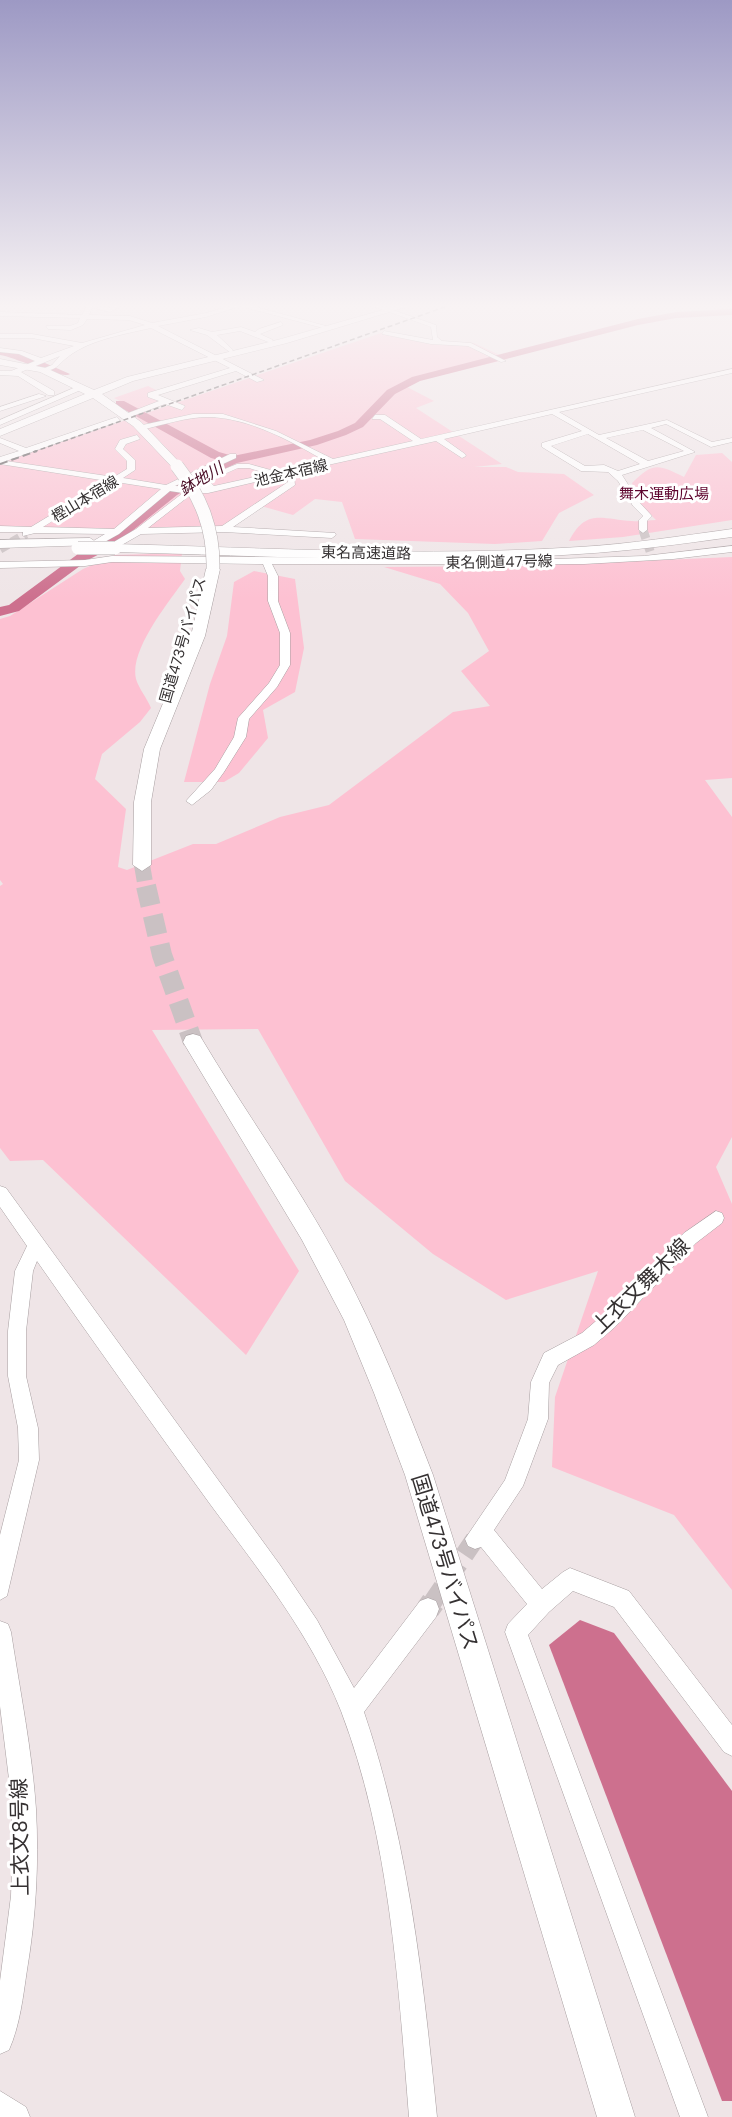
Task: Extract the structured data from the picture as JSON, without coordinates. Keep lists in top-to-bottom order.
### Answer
{
  "streets": {
    "highway": ["東名高速道路", "国道473号バイパス"],
    "street": [
      "池金本宿線",
      "樫山本宿線",
      "東名側道47号線",
      "上衣文舞木線",
      "上衣文8号線"
    ]
  },
  "crossings": [
    ["樫山本宿線", "国道473号バイパス"]
  ],
  "water": ["鉢地川"],
  "parks": ["舞木運動広場"]
}
